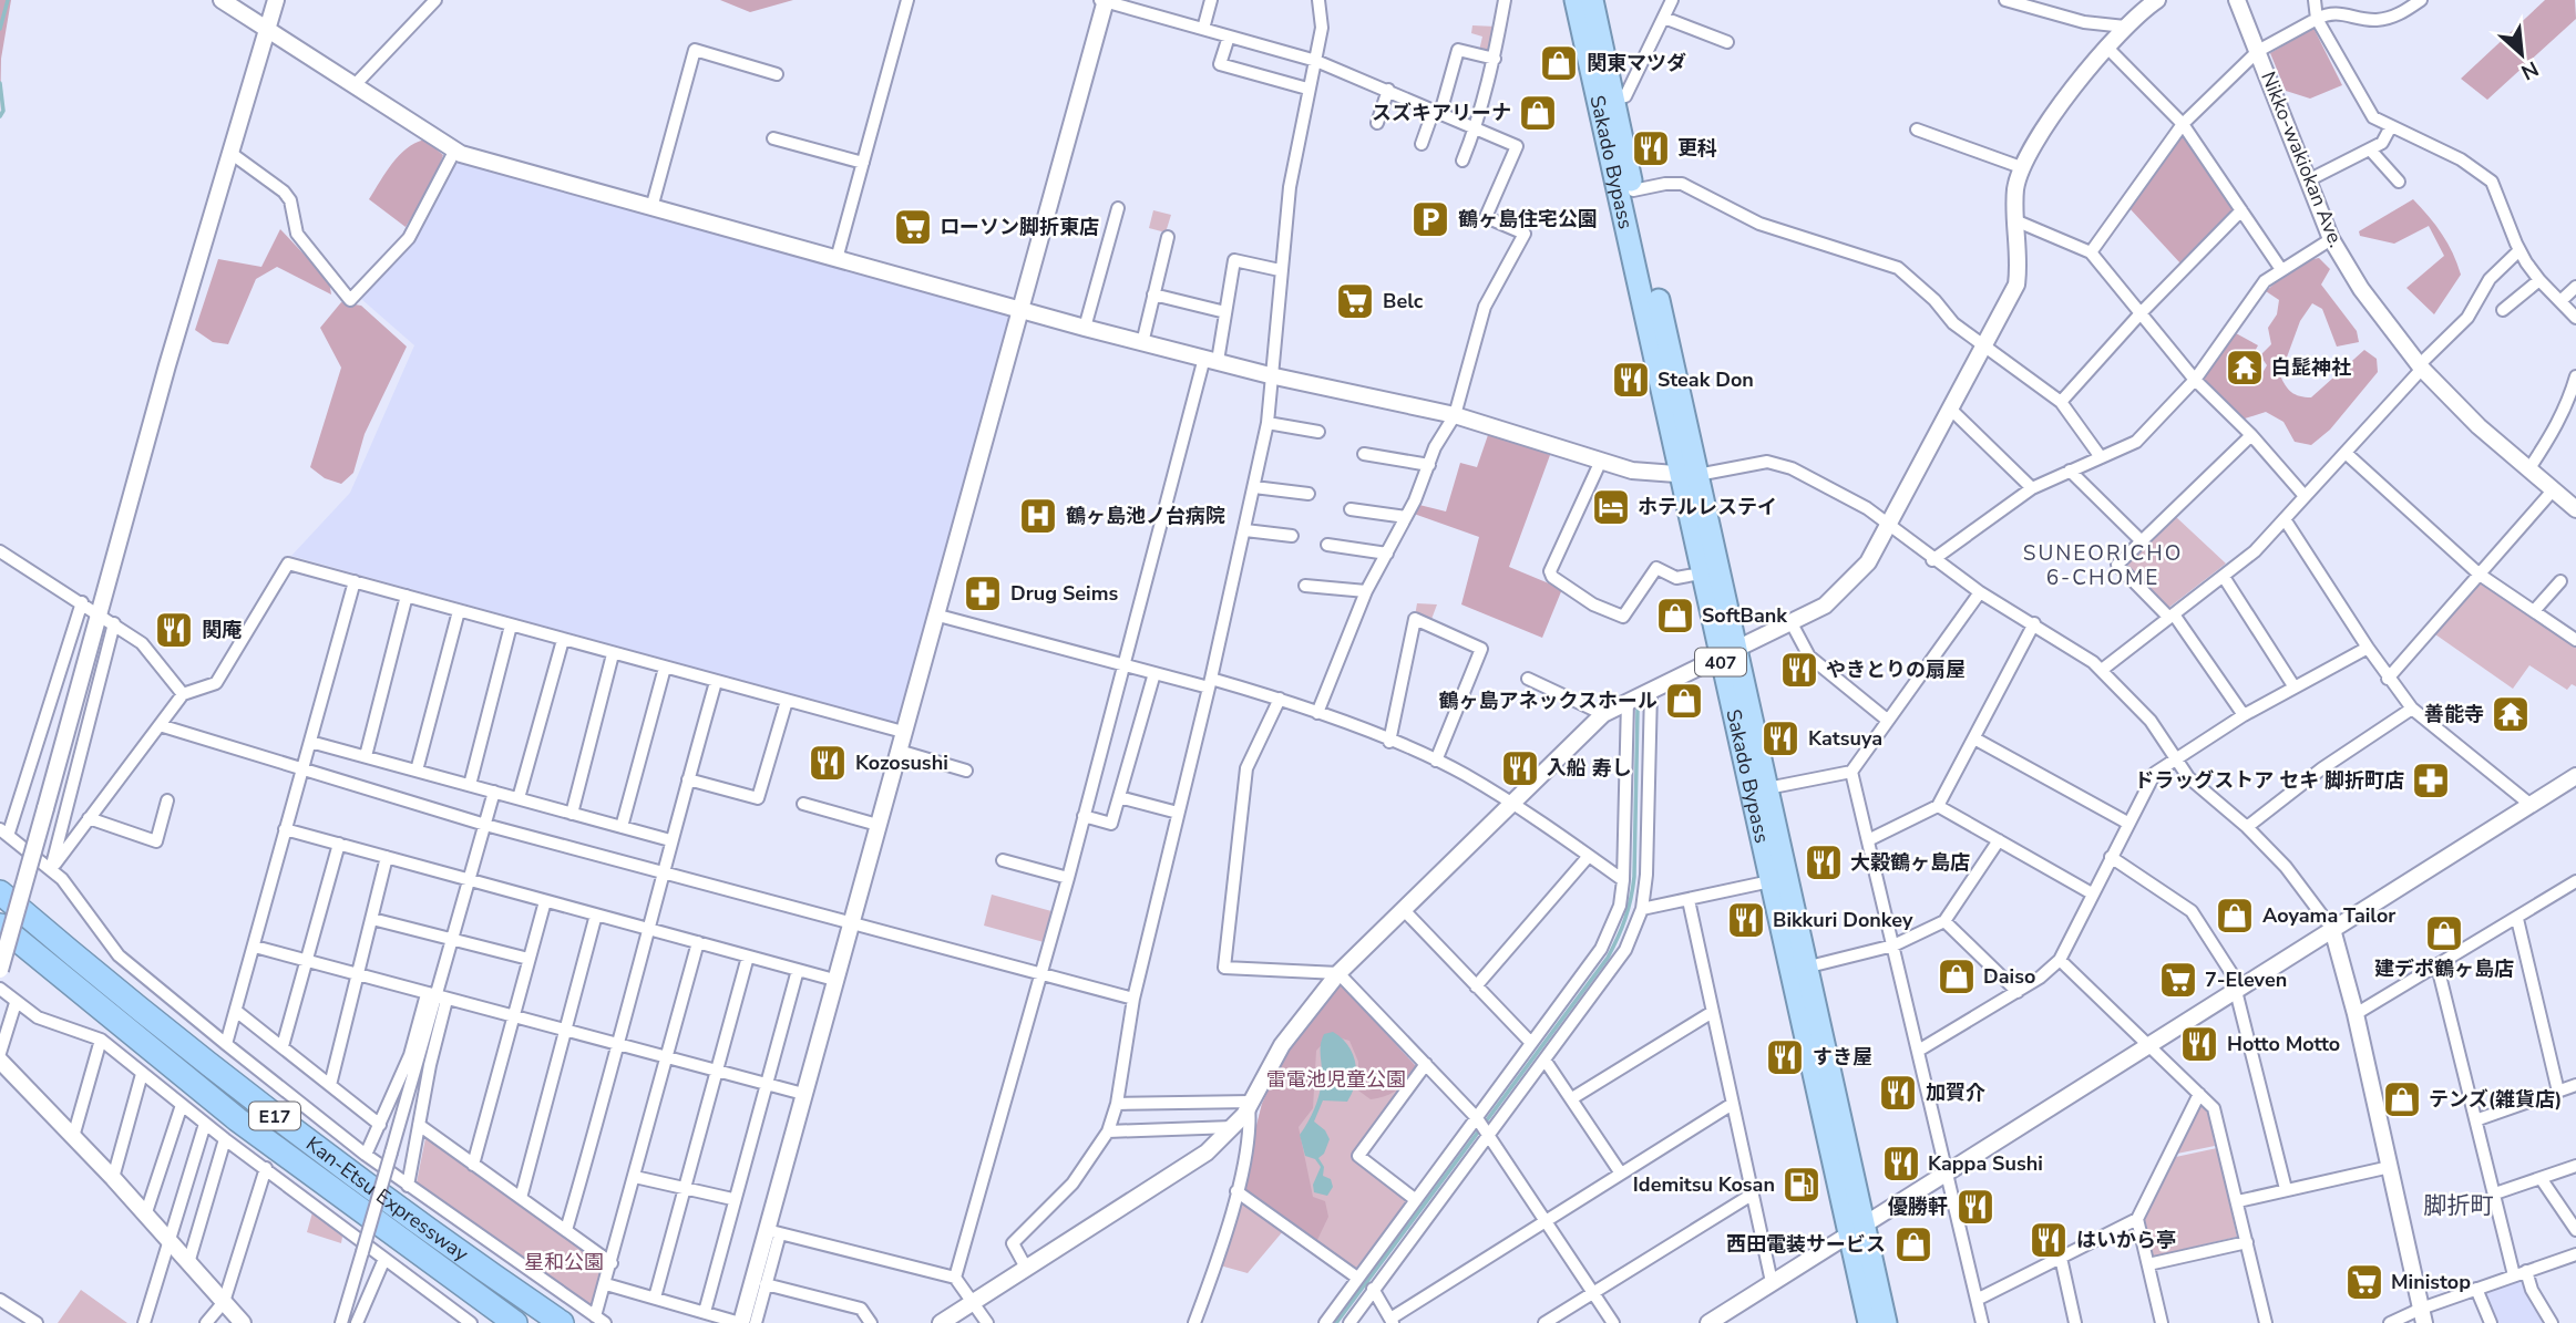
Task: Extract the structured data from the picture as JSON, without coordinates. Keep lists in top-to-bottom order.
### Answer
{
  "streets": {
    "highway": [
      "Sakado Bypass",
      "407",
      "E17",
      "Kan-Etsu Expressway"
    ],
    "street": ["Nikko-wakiokan Ave."]
  },
  "districts": ["SUNEORICHO 6-CHOME", "脚折町"],
  "parks": ["雷電池児童公園", "星和公園"],
  "places": {
    "shop": [
      "関東マツダ",
      "スズキアリーナ",
      "SoftBank",
      "鶴ヶ島アネックスホール",
      "Aoyama Tailor",
      "建デポ鶴ヶ島店",
      "Daiso",
      "テンズ(雑貨店)",
      "西田電装サービス"
    ],
    "restaurant": [
      "更科",
      "Steak Don",
      "関庵",
      "やきとりの扇屋",
      "Katsuya",
      "Kozosushi",
      "入船 寿し",
      "大穀鶴ヶ島店",
      "Bikkuri Donkey",
      "Hotto Motto",
      "すき屋",
      "加賀介",
      "Kappa Sushi",
      "優勝軒",
      "はいから亭"
    ],
    "parking": ["鶴ヶ島住宅公園"],
    "supermarket": [
      "ローソン脚折東店",
      "Belc",
      "7-Eleven",
      "Ministop"
    ],
    "temple": ["白髭神社", "善能寺"],
    "hotel": ["ホテルレステイ"],
    "hospital": ["鶴ヶ島池ノ台病院"],
    "pharmacy": ["Drug Seims", "ドラッグストア セキ 脚折町店"],
    "fuel station": ["Idemitsu Kosan"]
  },
  "north": "bottom right"
}
